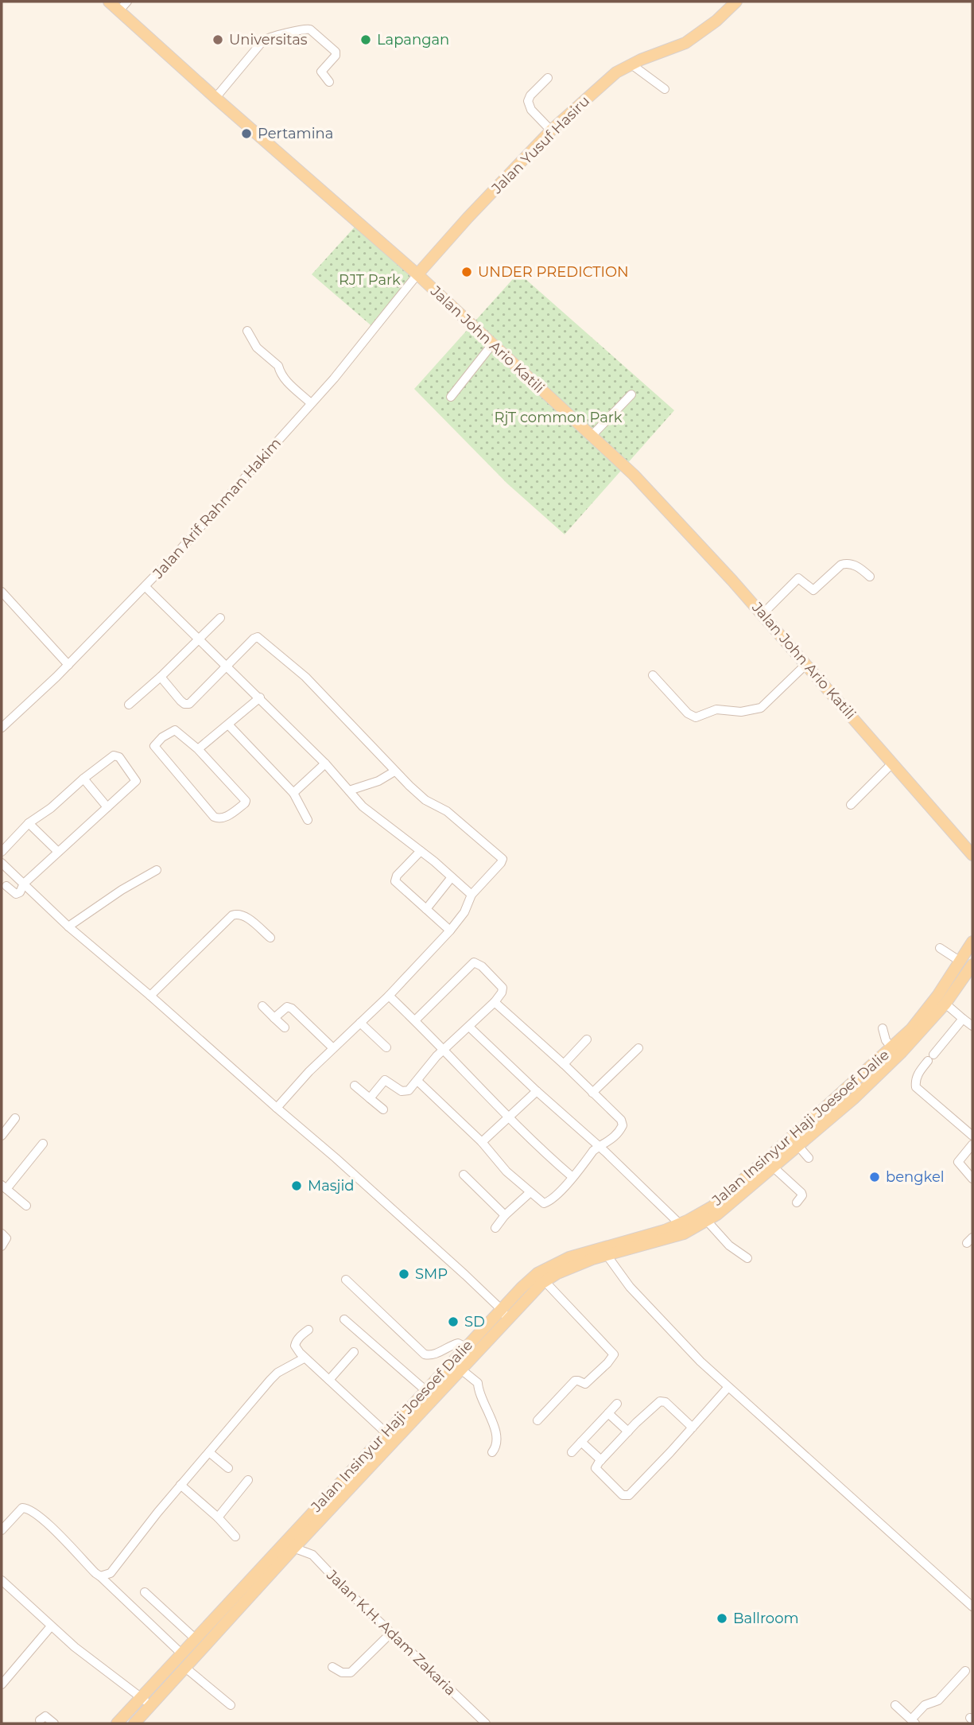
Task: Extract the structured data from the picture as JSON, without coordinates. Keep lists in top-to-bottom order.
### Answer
{
  "streets": {
    "main road": ["Jalan Yusuf Hasiru", "Jalan John Ario Katili", "Jalan Insinyur Haji Joesoef Dalie"],
    "street": ["Jalan Arif Rahman Hakim", "Jalan K.H. Adam Zakaria"]
  },
  "crossings": [
    ["Jalan Yusuf Hasiru", "Jalan John Ario Katili"],
    ["Jalan Yusuf Hasiru", "Jalan Arif Rahman Hakim"],
    ["Jalan John Ario Katili", "Jalan Arif Rahman Hakim"],
    ["Jalan Insinyur Haji Joesoef Dalie", "Jalan K.H. Adam Zakaria"]
  ],
  "parks": ["RJT Park", "RjT common Park"],
  "places": [
    "Universitas",
    "Lapangan",
    "Pertamina",
    "UNDER PREDICTION",
    "bengkel",
    "Masjid",
    "SMP",
    "SD",
    "Ballroom"
  ]
}
